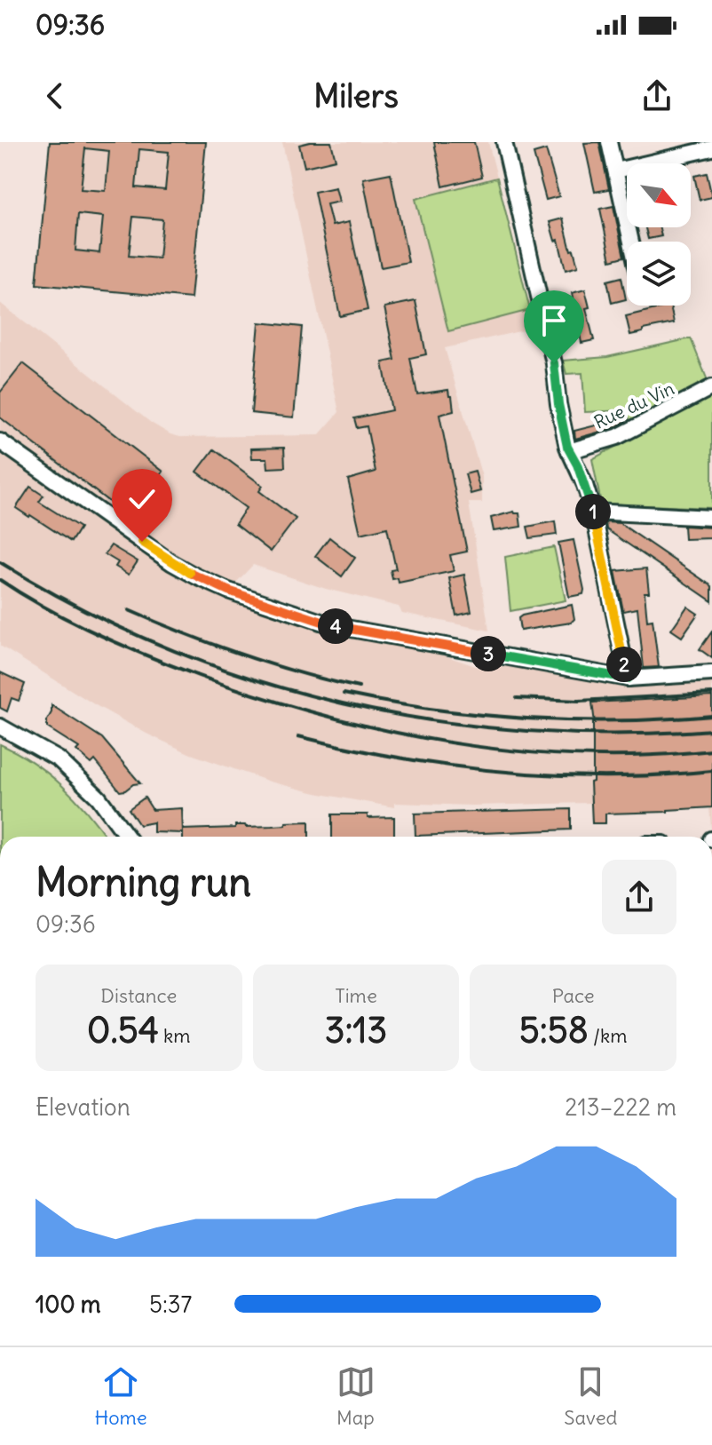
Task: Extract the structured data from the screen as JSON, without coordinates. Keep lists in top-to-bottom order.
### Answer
{
  "streets": {
    "street": ["Rue du Vin"]
  },
  "north": "bottom right",
  "page": {
    "status": "09:36",
    "header": "Milers",
    "pins": [
      "1",
      "4",
      "3",
      "2"
    ],
    "heading": ["Morning run", "09:36"],
    "stats": [
      ["Distance", "0.54 km"],
      ["Time", "3:13"],
      ["Pace", "5:58 /km"]
    ],
    "chart": ["Elevation", "213–222 m"],
    "list": [
      {
        "name": "100 m",
        "note": "5:37"
      }
    ],
    "tabs": ["Home", "Map", "Saved"]
  }
}
